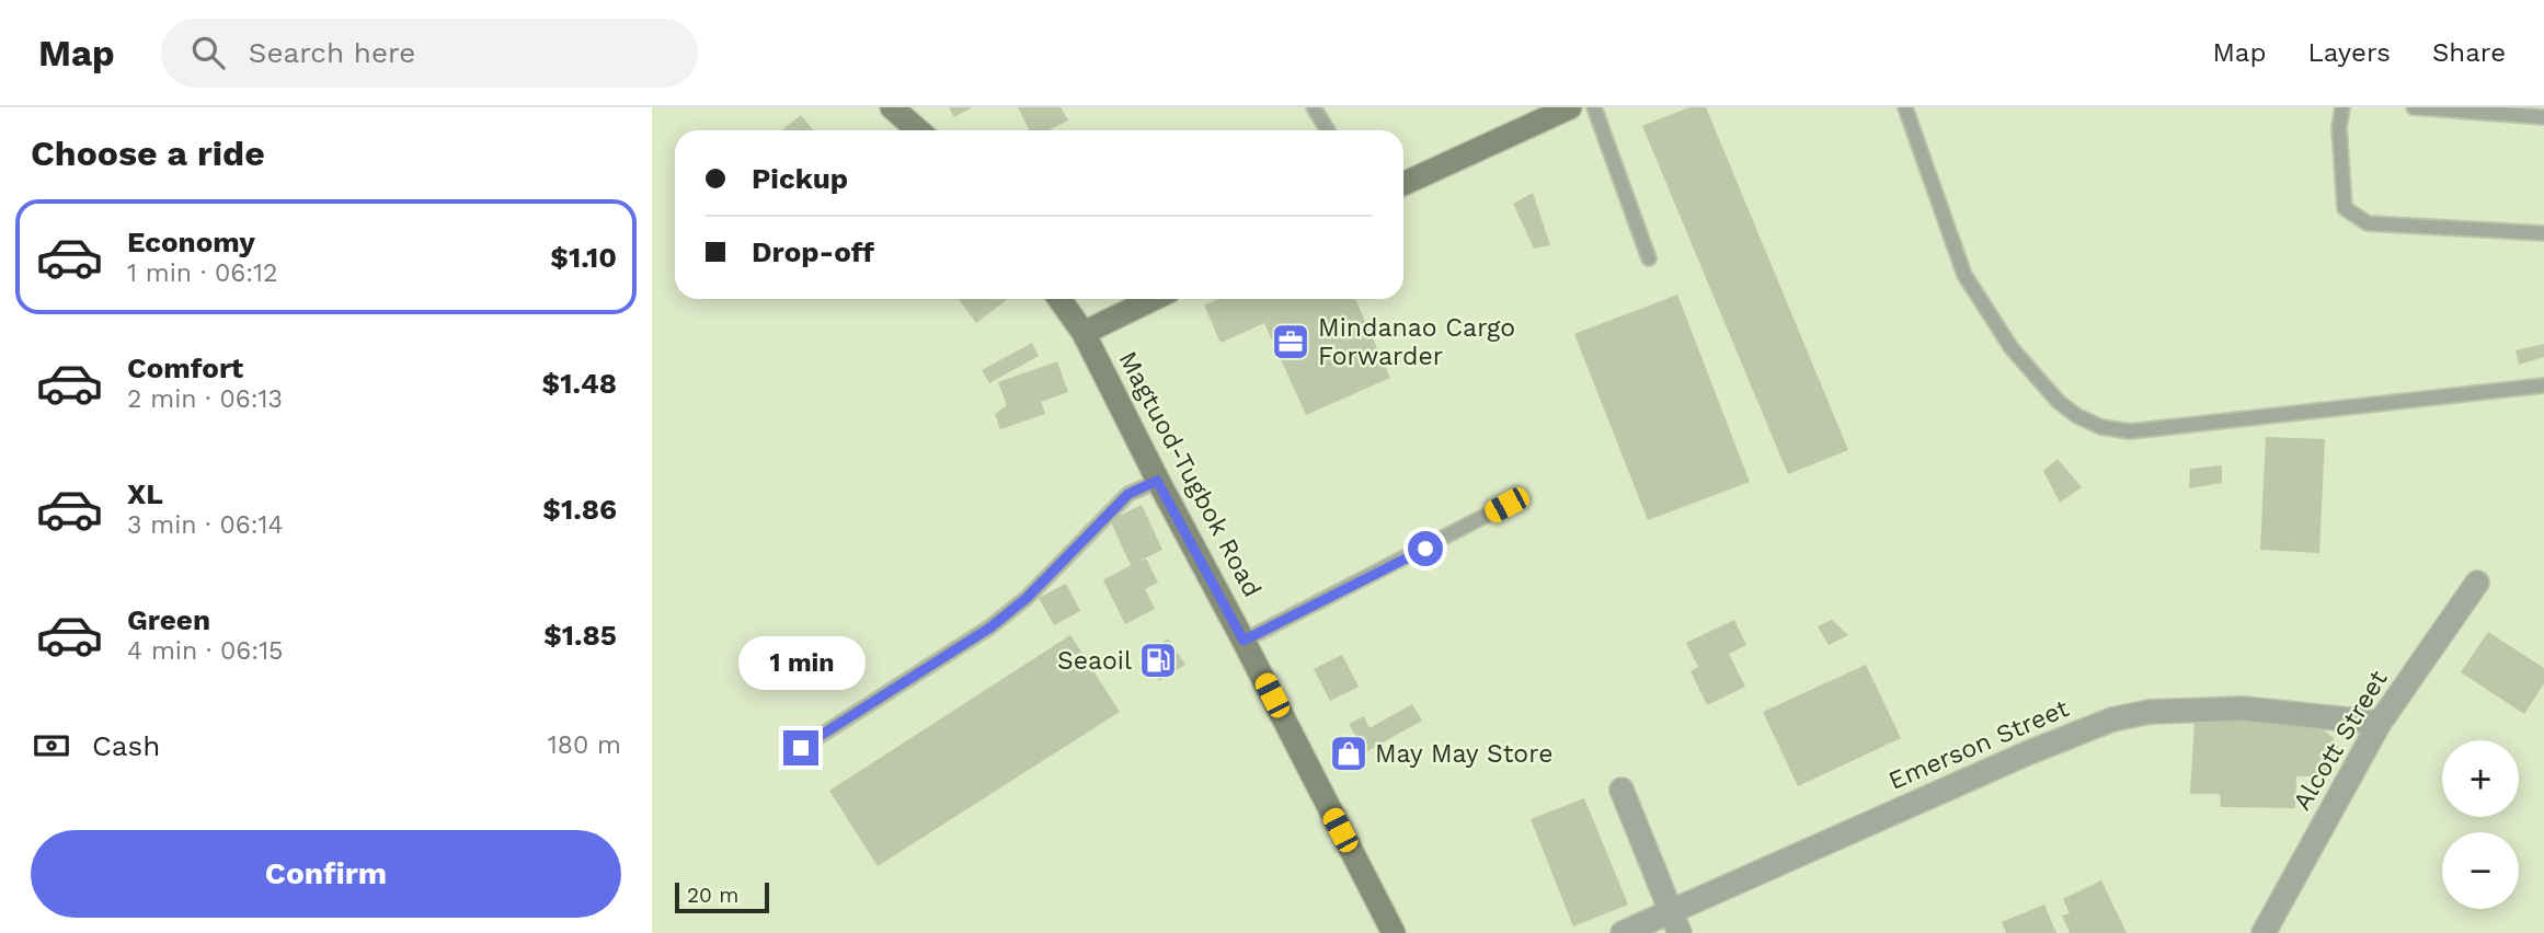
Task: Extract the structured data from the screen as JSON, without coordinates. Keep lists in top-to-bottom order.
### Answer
{
  "streets": {
    "main road": ["Magtuod-Tugbok Road"],
    "street": ["Alcott Street", "Emerson Street"]
  },
  "crossings": [
    ["Alcott Street", "Emerson Street"]
  ],
  "places": {
    "office": ["Mindanao Cargo Forwarder"],
    "fuel station": ["Seaoil"],
    "shop": ["May May Store"]
  },
  "scale_bar": "20 m",
  "page": {
    "header": "Map",
    "search": "Search here",
    "nav": ["Map", "Layers", "Share"],
    "heading": "Choose a ride",
    "banner": ["Pickup", "Drop-off"],
    "list": [
      {
        "name": "Economy",
        "note": "1 min · 06:12",
        "value": "$1.10"
      },
      {
        "name": "Comfort",
        "note": "2 min · 06:13",
        "value": "$1.48"
      },
      {
        "name": "XL",
        "note": "3 min · 06:14",
        "value": "$1.86"
      },
      {
        "name": "Green",
        "note": "4 min · 06:15",
        "value": "$1.85"
      }
    ],
    "bubble": "1 min",
    "pay": ["Cash", "180 m"],
    "map_buttons": ["+", "−"],
    "buttons": "Confirm",
    "scale": "20 m"
  }
}
